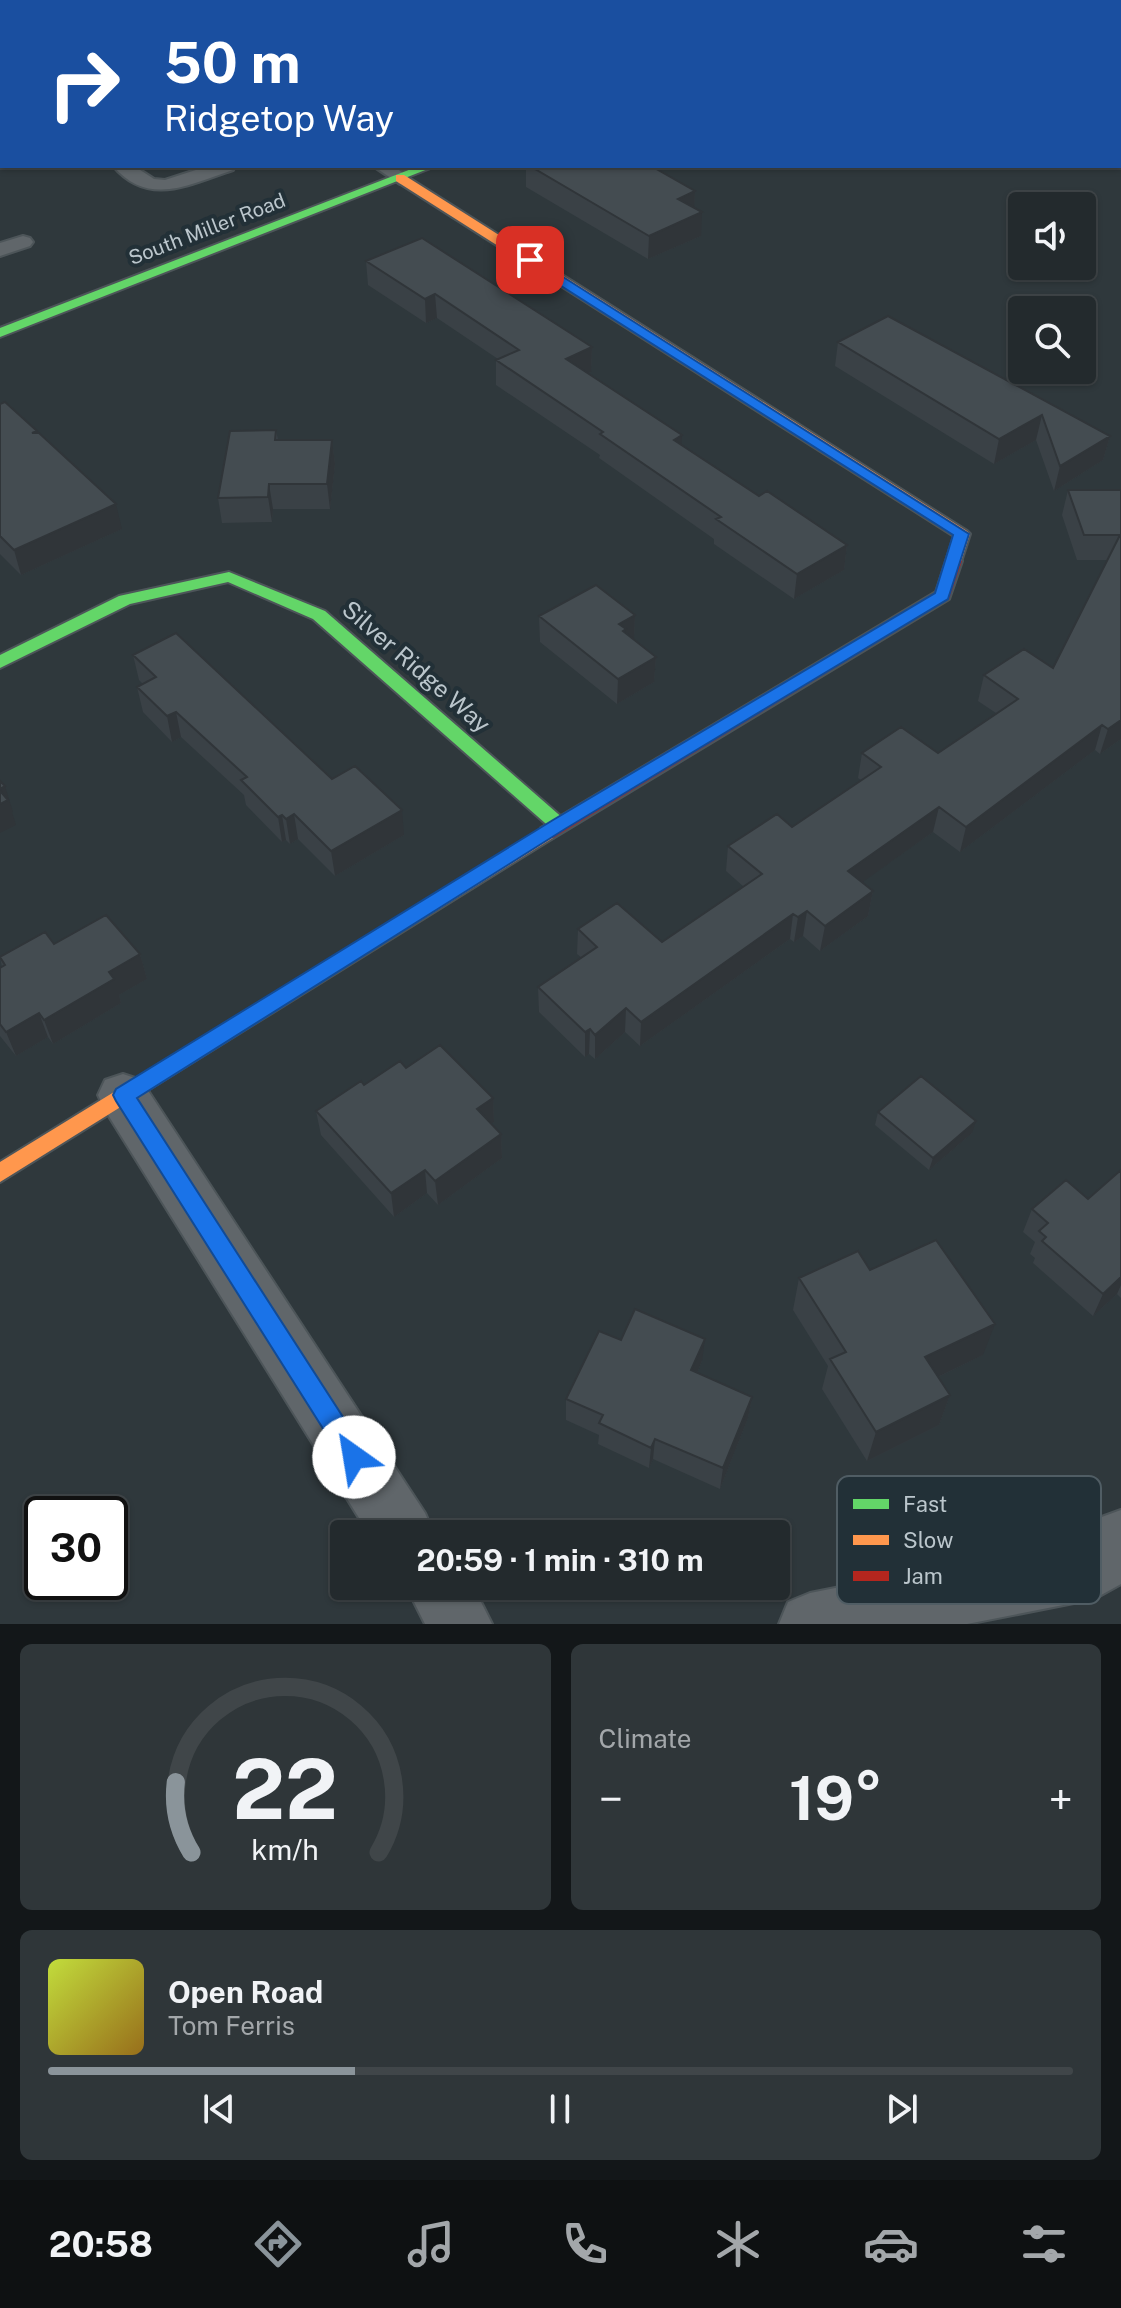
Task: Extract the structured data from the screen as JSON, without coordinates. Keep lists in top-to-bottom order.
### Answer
{
  "streets": {
    "street": ["South Miller Road", "Silver Ridge Way"]
  },
  "legend": ["Fast", "Slow", "Jam"],
  "page": {
    "turn": ["50 m", "Ridgetop Way"],
    "limit": "30",
    "trip": "20:59 · 1 min · 310 m",
    "tile": "Climate",
    "heat": ["−", "19°", "+"],
    "song": ["Open Road", "Tom Ferris"],
    "tabs": "20:58",
    "gauge": ["22", "km/h"]
  }
}
